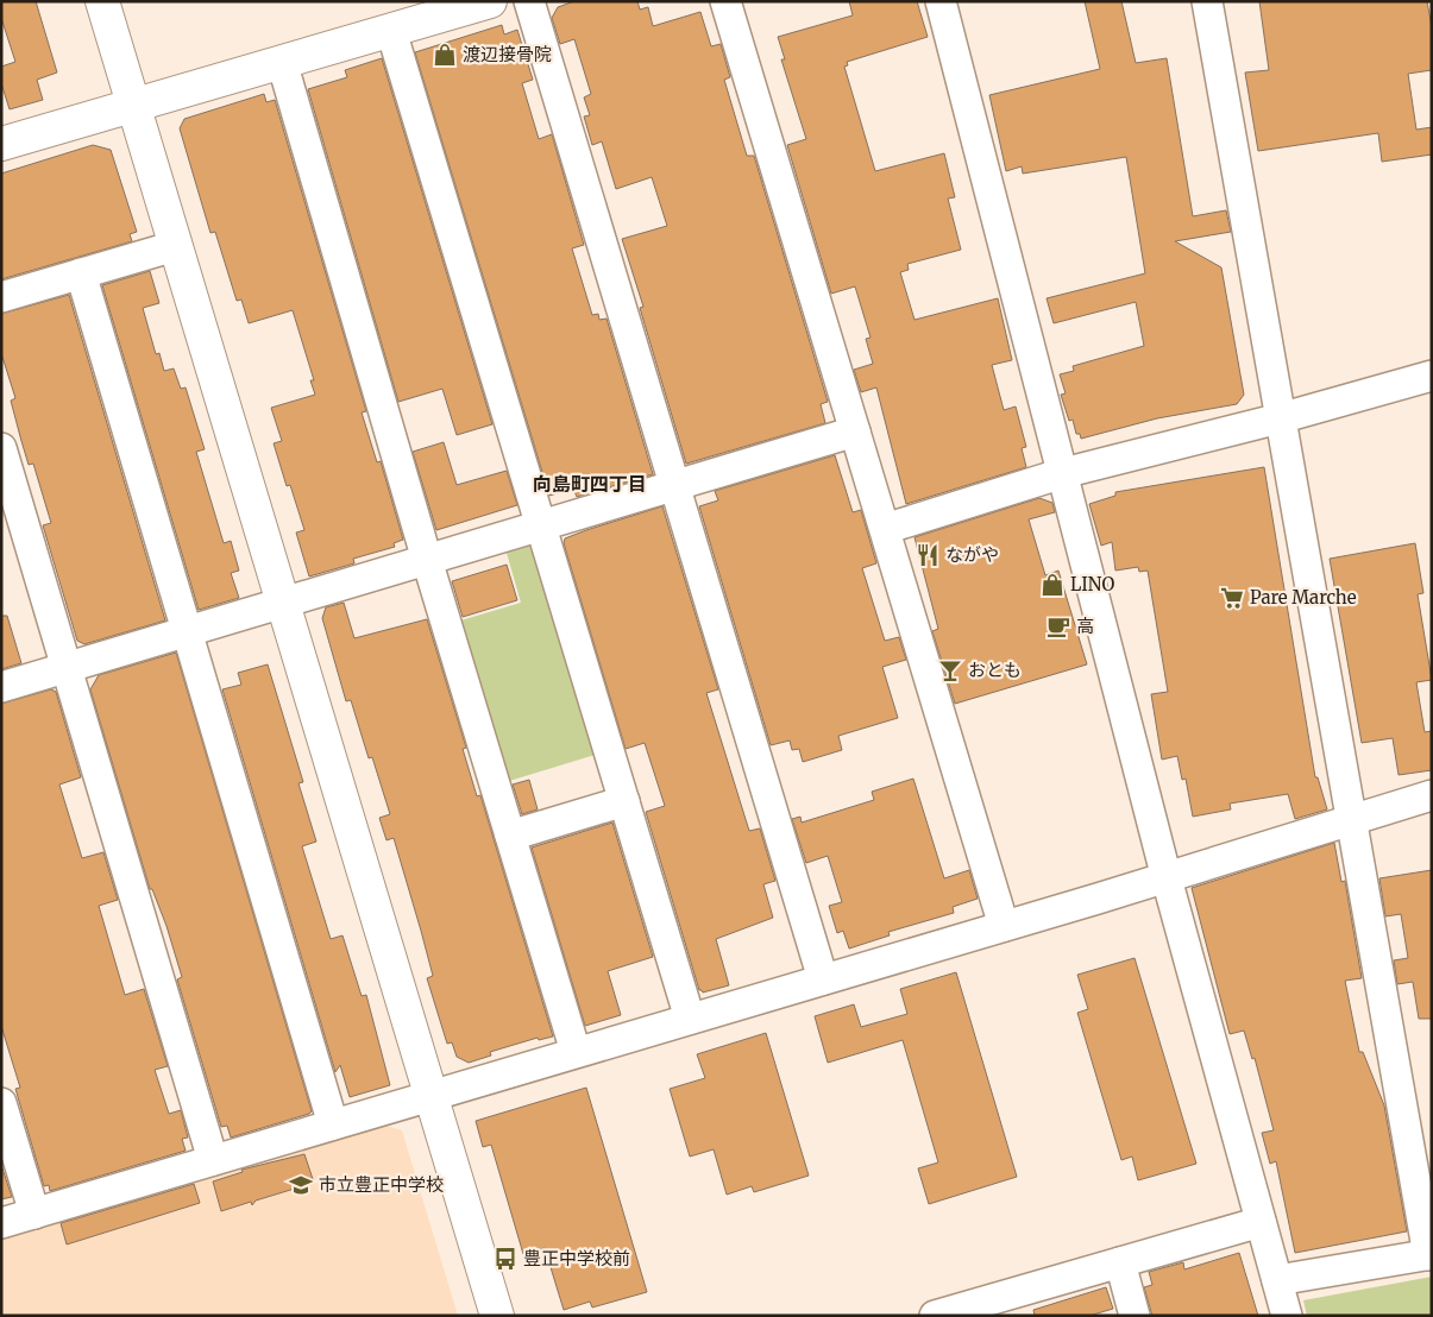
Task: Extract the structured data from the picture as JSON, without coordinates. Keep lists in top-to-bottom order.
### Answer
{
  "districts": ["向島町四丁目"],
  "places": {
    "shop": ["渡辺接骨院", "LINO"],
    "restaurant": ["ながや"],
    "supermarket": ["Pare Marche"],
    "cafe": ["高"],
    "bar": ["おとも"],
    "school or university": ["市立豊正中学校"],
    "bus stop": ["豊正中学校前"]
  }
}
